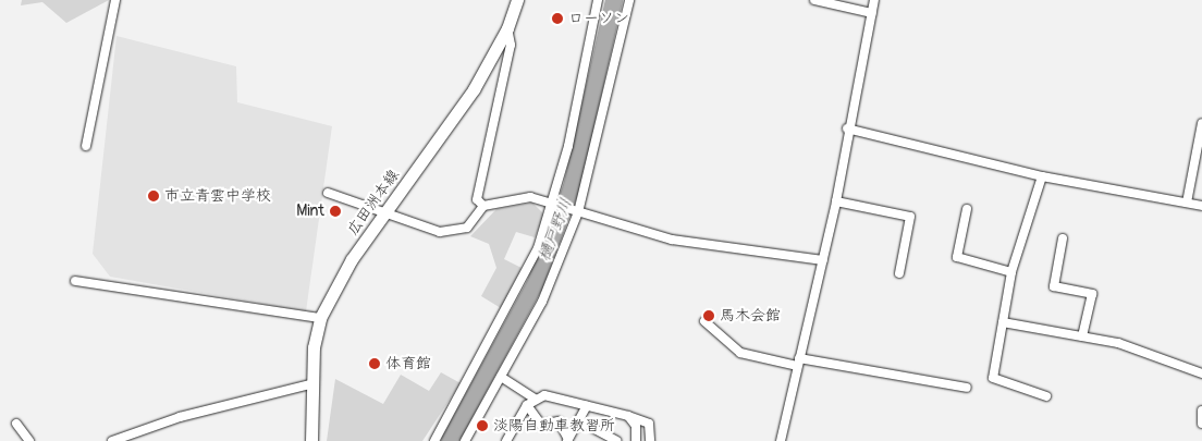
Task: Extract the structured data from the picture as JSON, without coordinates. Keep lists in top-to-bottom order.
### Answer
{
  "streets": {
    "main road": ["広田洲本線"]
  },
  "water": ["樋戸野川"],
  "places": [
    "ローソン",
    "市立青雲中学校",
    "Mint",
    "馬木会館",
    "体育館",
    "淡陽自動車教習所"
  ]
}
